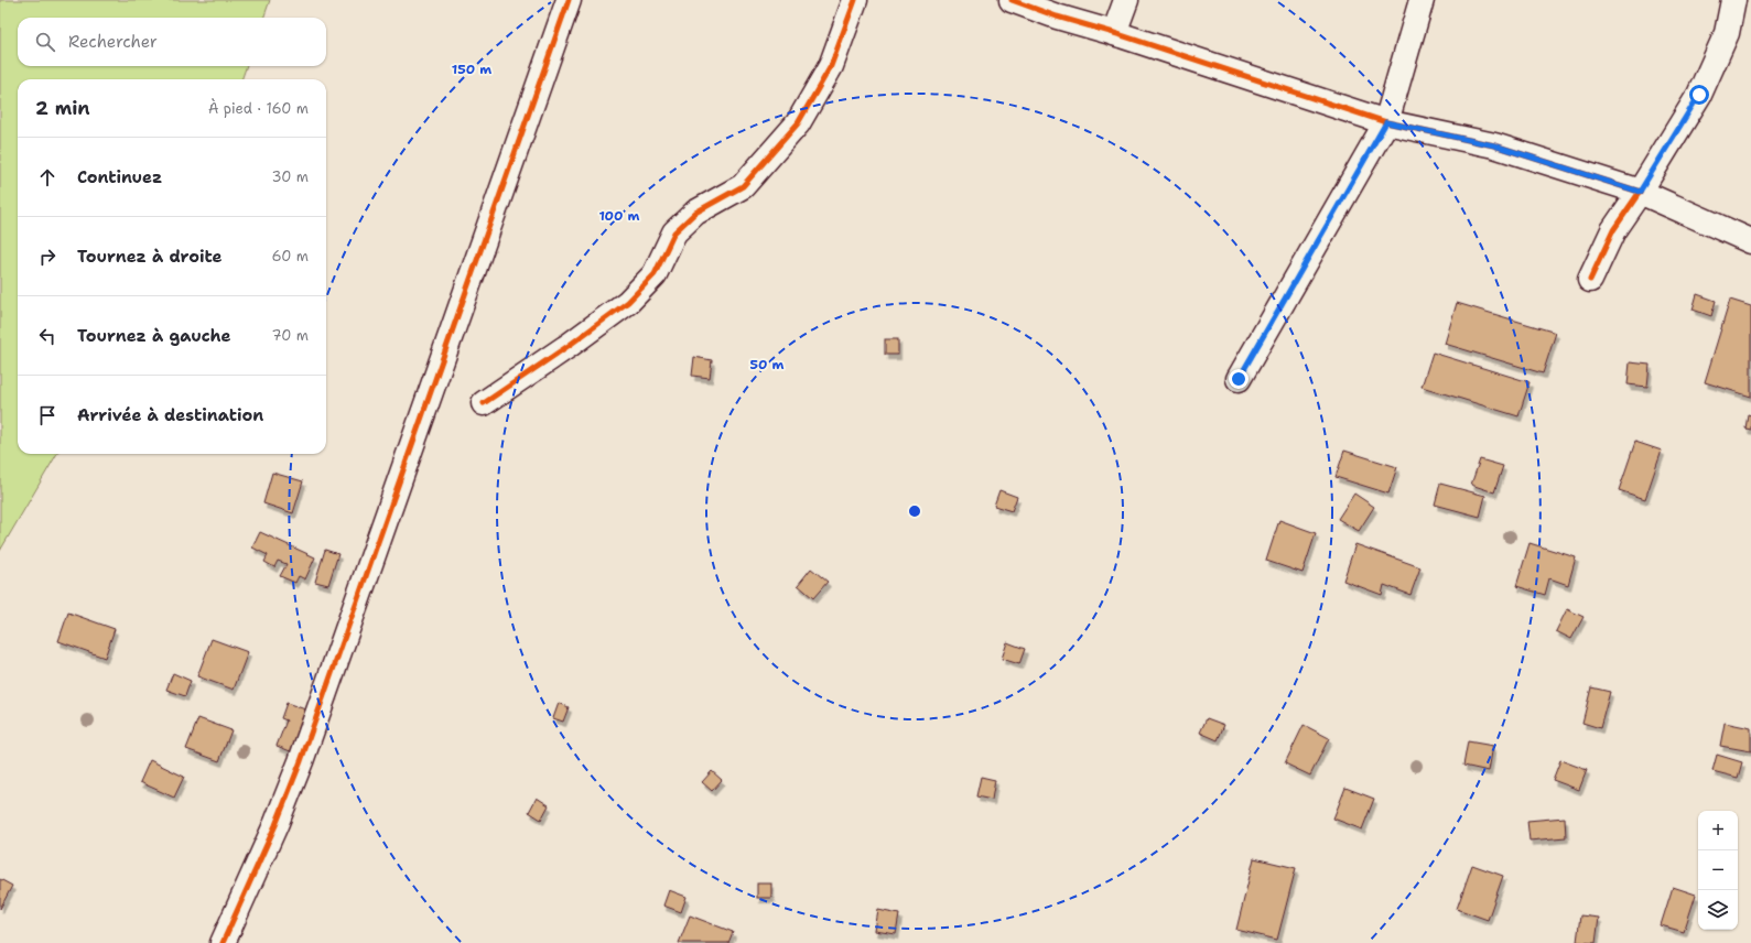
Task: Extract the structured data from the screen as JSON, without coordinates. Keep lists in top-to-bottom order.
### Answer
{
  "page": {
    "search": "Rechercher",
    "heading": ["2 min", "À pied · 160 m"],
    "list": [
      ["Continuez", "30 m"],
      ["Tournez à droite", "60 m"],
      ["Tournez à gauche", "70 m"],
      "Arrivée à destination"
    ],
    "map_buttons": ["+", "−"]
  },
  "rings": ["150 m", "100 m", "50 m"]
}
